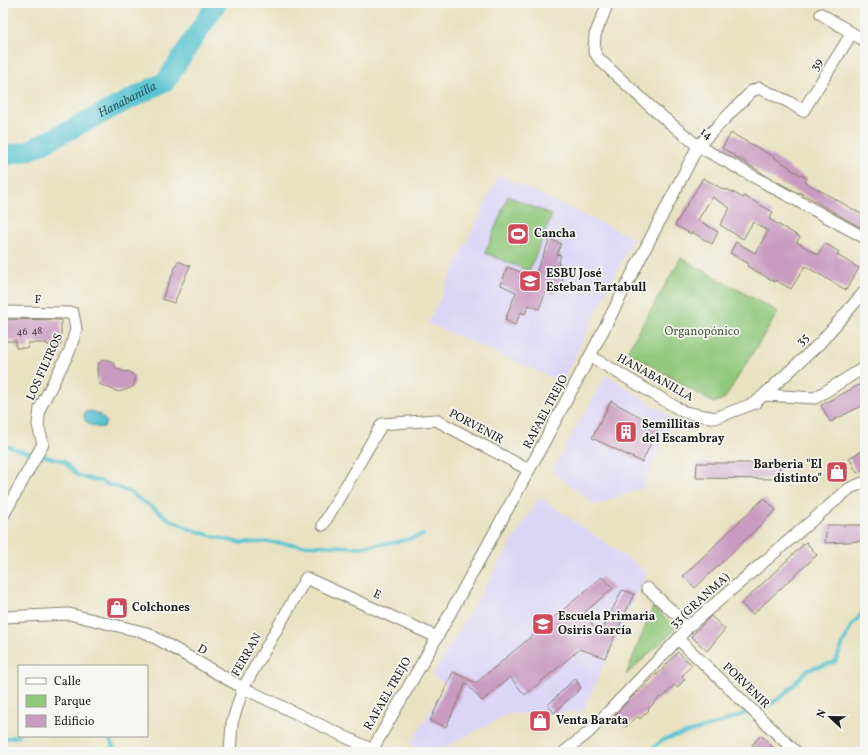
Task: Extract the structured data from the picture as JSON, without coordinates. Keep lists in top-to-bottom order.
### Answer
{
  "streets": {
    "street": [
      "39",
      "14",
      "F",
      "35",
      "LOS FILTROS",
      "HANABANILLA",
      "RAFAEL TREJO",
      "PORVENIR",
      "E",
      "33 (GRANMA)",
      "D",
      "FERRAN"
    ]
  },
  "crossings": [
    ["39", "RAFAEL TREJO"],
    ["14", "RAFAEL TREJO"],
    ["F", "LOS FILTROS"],
    ["35", "HANABANILLA"],
    ["HANABANILLA", "RAFAEL TREJO"],
    ["RAFAEL TREJO", "PORVENIR"],
    ["RAFAEL TREJO", "E"],
    ["RAFAEL TREJO", "D"],
    ["PORVENIR", "33 (GRANMA)"],
    ["E", "FERRAN"],
    ["D", "FERRAN"]
  ],
  "water": ["Hanabanilla"],
  "parks": ["Organopónico"],
  "places": {
    "sports": ["Cancha"],
    "school or university": ["ESBU José Esteban Tartabull", "Escuela Primaria Osiris García"],
    "building": ["Semillitas del Escambray"],
    "shop": ["Barberia \"El distinto\"", "Colchones", "Venta Barata"]
  },
  "house_numbers": ["48", "46"],
  "legend": ["Calle", "Parque", "Edificio"],
  "north": "left"
}
